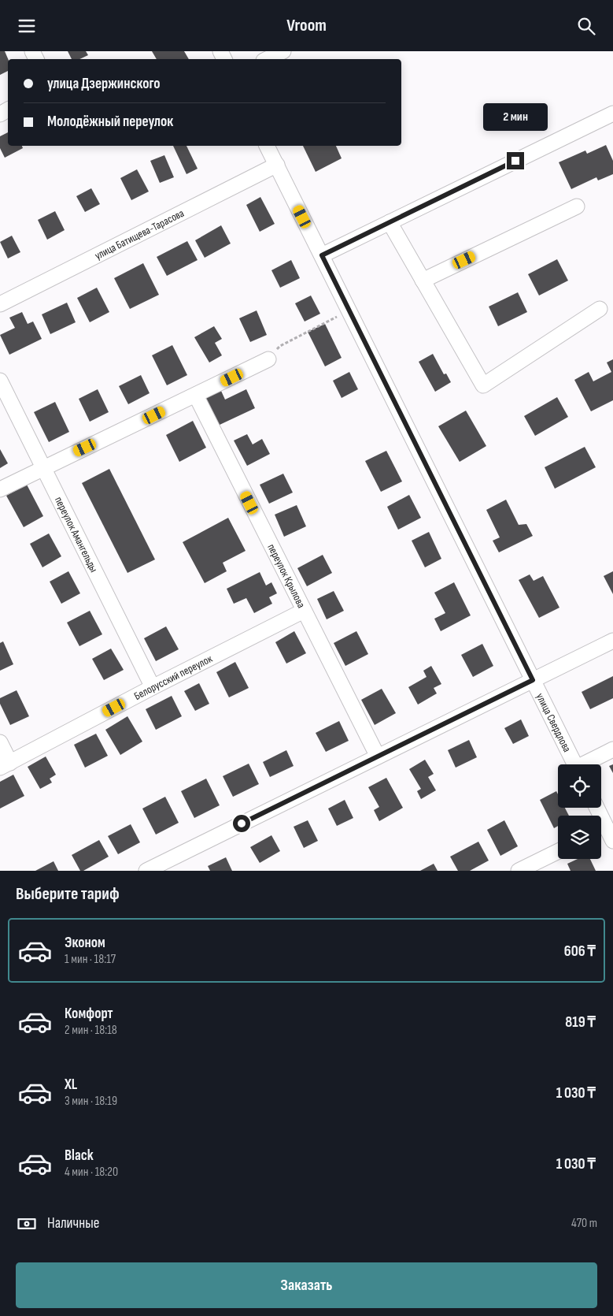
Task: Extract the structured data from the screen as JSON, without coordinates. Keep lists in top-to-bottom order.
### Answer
{
  "streets": {
    "street": [
      "улица Батищева-Тарасова",
      "переулок Амангельды",
      "переулок Крылова",
      "Белорусский переулок",
      "улица Свердлова"
    ]
  },
  "crossings": [
    ["улица Батищева-Тарасова", "улица Свердлова"],
    ["переулок Амангельды", "Белорусский переулок"],
    ["переулок Крылова", "Белорусский переулок"]
  ],
  "page": {
    "header": "Vroom",
    "banner": ["улица Дзержинского", "Молодёжный переулок"],
    "bubble": "2 мин",
    "heading": "Выберите тариф",
    "list": [
      {
        "name": "Эконом",
        "note": "1 мин · 18:17",
        "value": "606 ₸"
      },
      {
        "name": "Комфорт",
        "note": "2 мин · 18:18",
        "value": "819 ₸"
      },
      {
        "name": "XL",
        "note": "3 мин · 18:19",
        "value": "1 030 ₸"
      },
      {
        "name": "Black",
        "note": "4 мин · 18:20",
        "value": "1 030 ₸"
      }
    ],
    "pay": ["Наличные", "470 m"],
    "buttons": "Заказать"
  }
}
